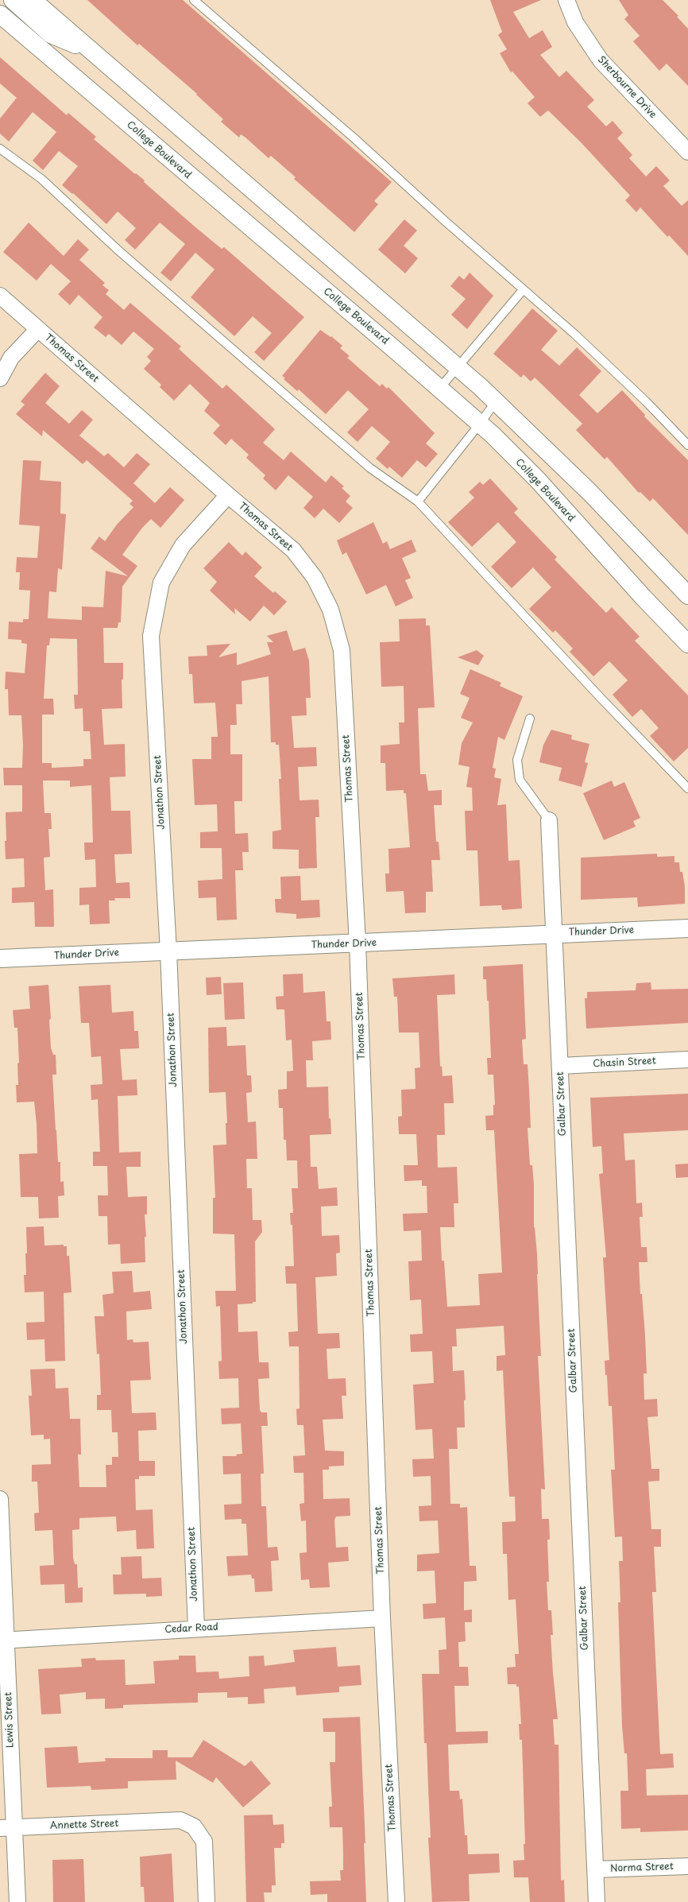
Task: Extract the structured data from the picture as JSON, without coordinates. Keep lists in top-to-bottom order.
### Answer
{
  "streets": {
    "main road": ["College Boulevard", "Thunder Drive"],
    "street": [
      "Sherbourne Drive",
      "Thomas Street",
      "Jonathon Street",
      "Chasin Street",
      "Galbar Street",
      "Cedar Road",
      "Lewis Street",
      "Annette Street",
      "Norma Street"
    ]
  },
  "crossings": [
    ["Thomas Street", "Jonathon Street"],
    ["Thomas Street", "Thunder Drive"],
    ["Thomas Street", "Cedar Road"],
    ["Jonathon Street", "Thunder Drive"],
    ["Jonathon Street", "Cedar Road"],
    ["Thunder Drive", "Galbar Street"],
    ["Chasin Street", "Galbar Street"],
    ["Galbar Street", "Norma Street"],
    ["Cedar Road", "Lewis Street"],
    ["Lewis Street", "Annette Street"]
  ]
}
